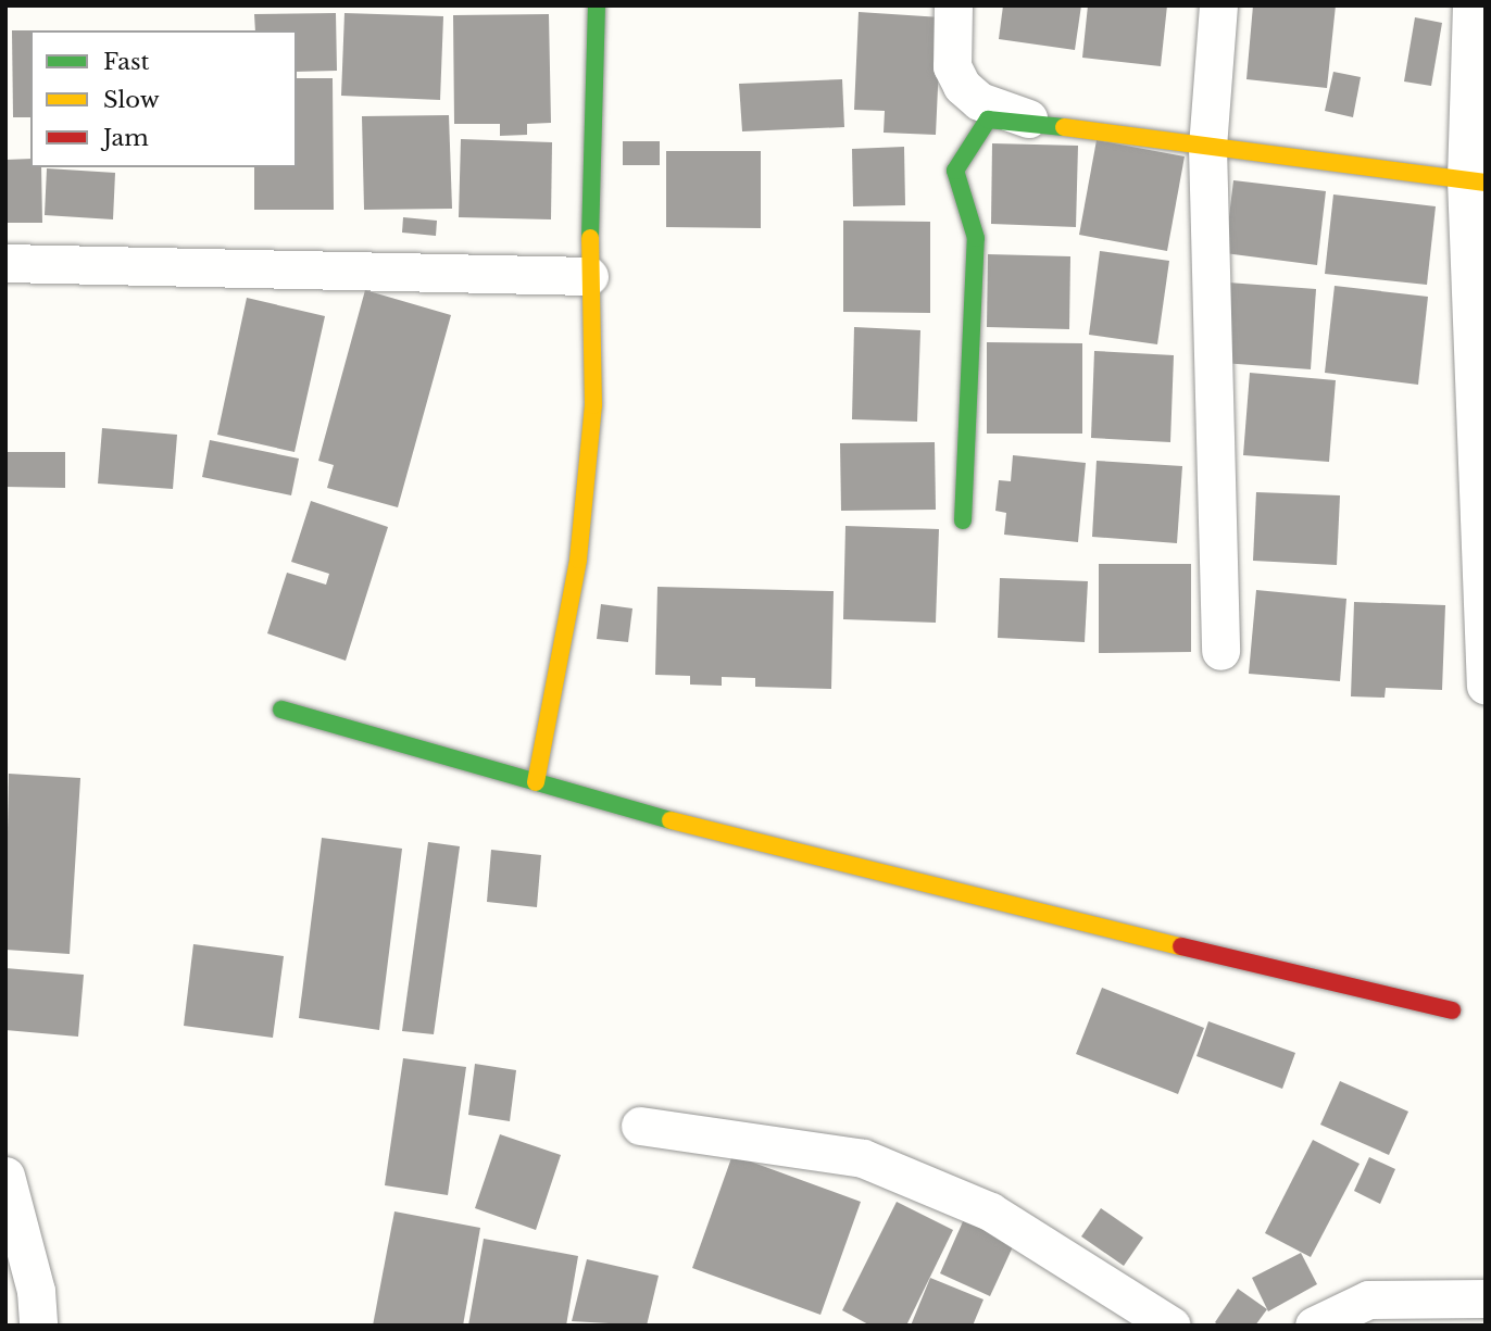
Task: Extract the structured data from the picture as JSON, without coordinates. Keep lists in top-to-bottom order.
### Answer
{
  "legend": ["Fast", "Slow", "Jam"]
}
